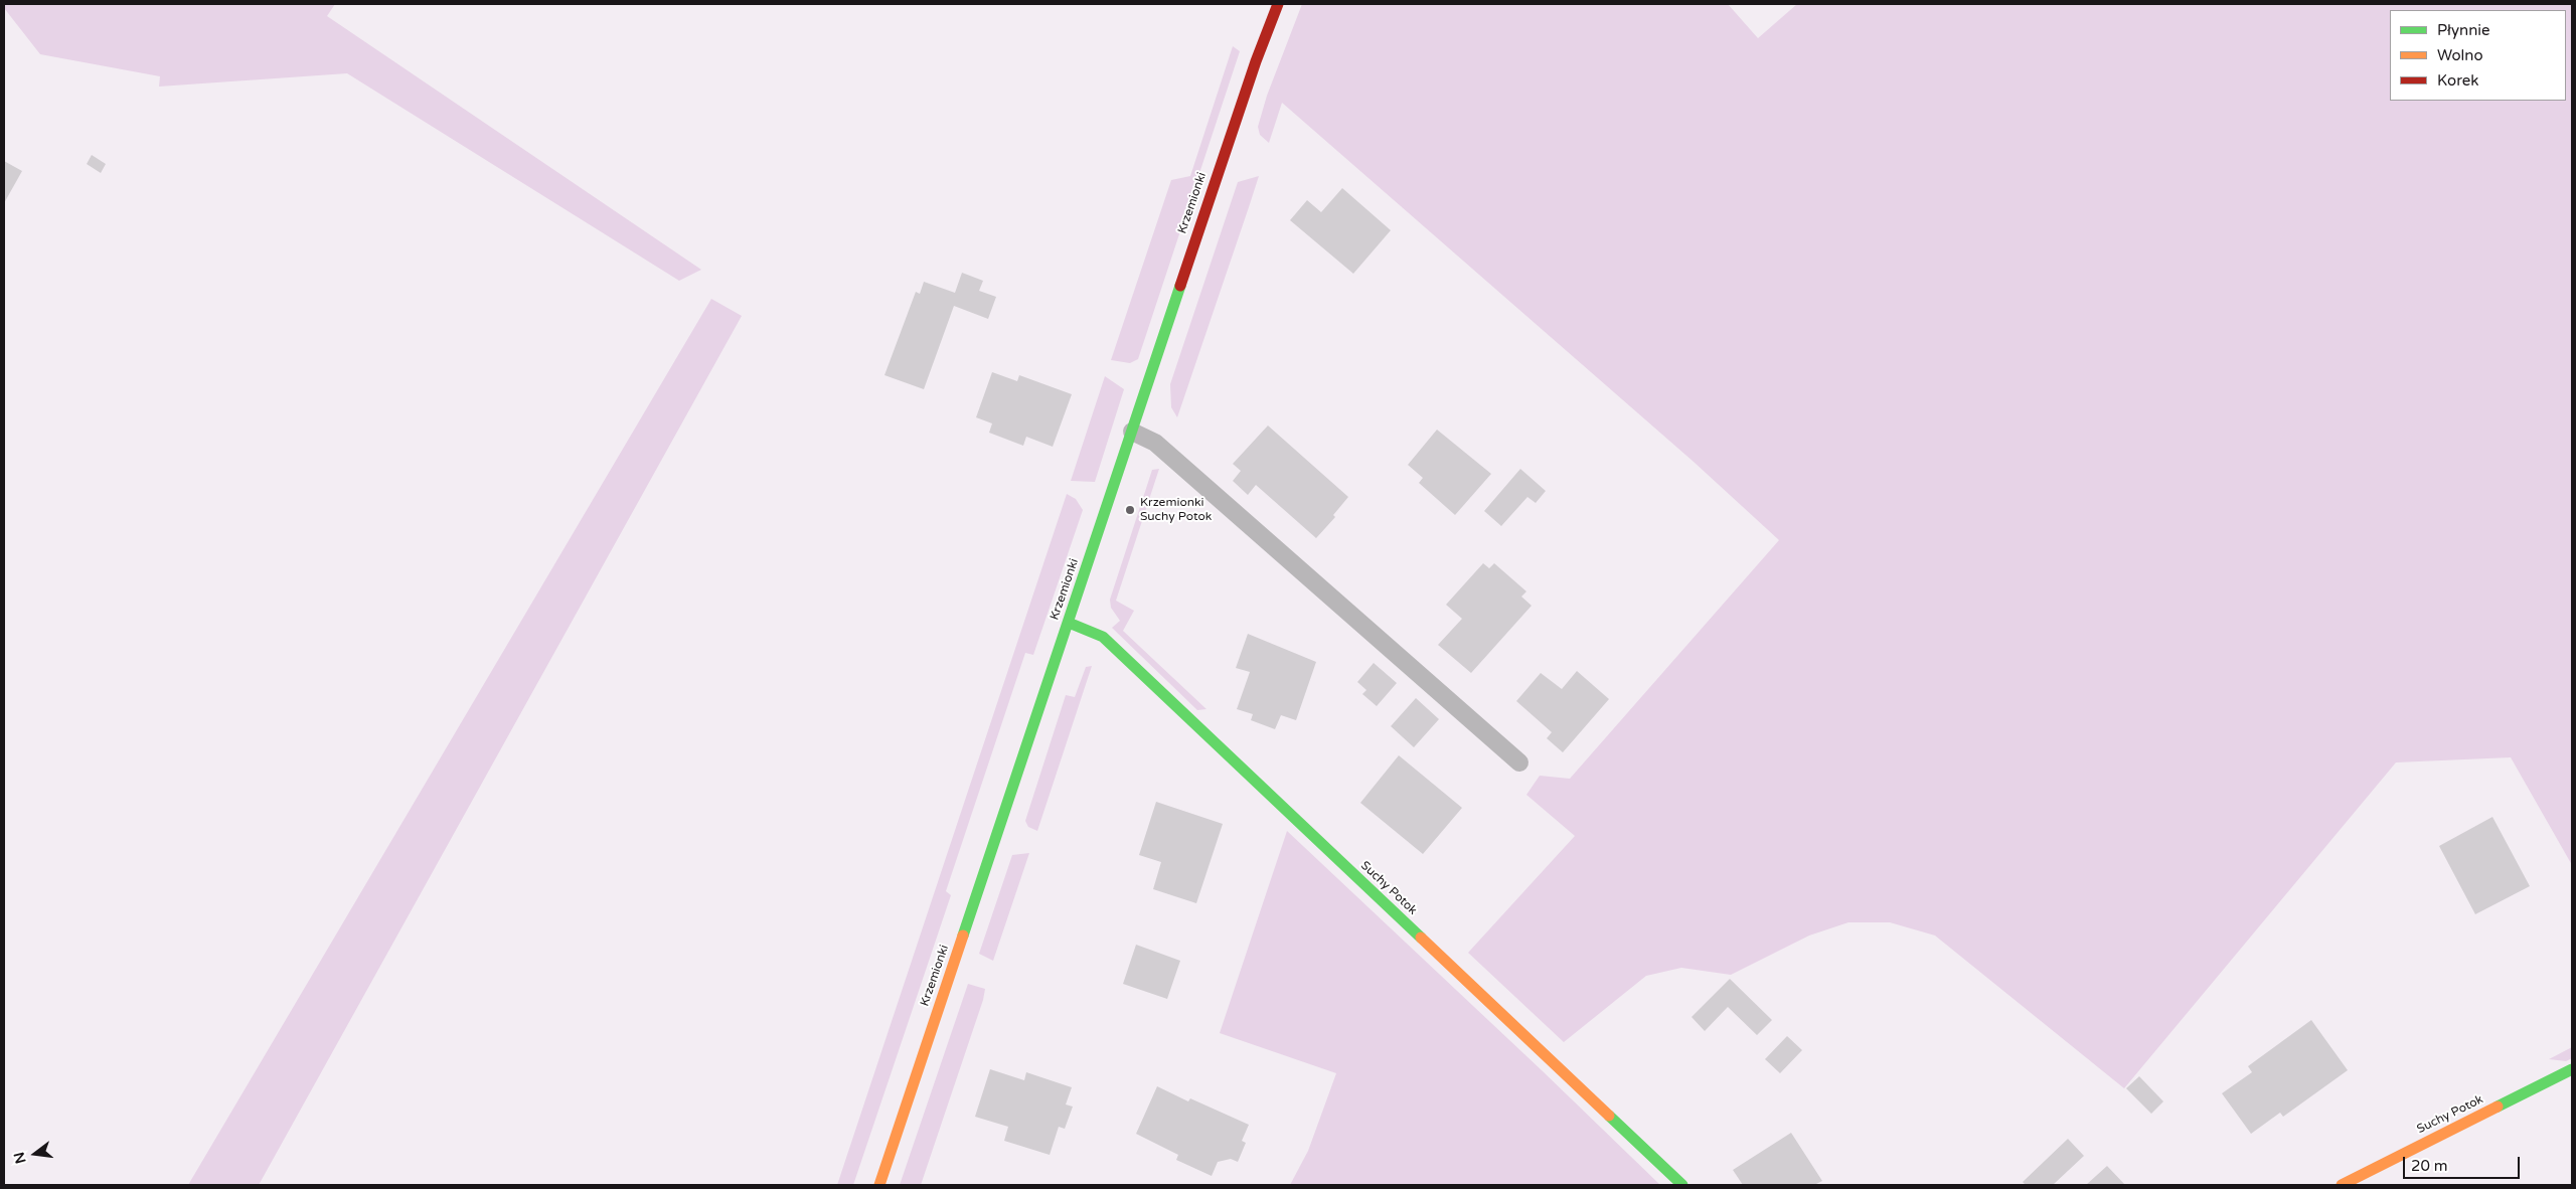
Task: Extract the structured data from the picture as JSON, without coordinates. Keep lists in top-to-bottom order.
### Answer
{
  "streets": {
    "street": ["Krzemionki", "Suchy Potok"]
  },
  "crossings": [
    ["Krzemionki", "Suchy Potok"]
  ],
  "places": ["Krzemionki Suchy Potok"],
  "legend": ["Płynnie", "Wolno", "Korek"],
  "scale_bar": "20 m",
  "north": "left"
}
